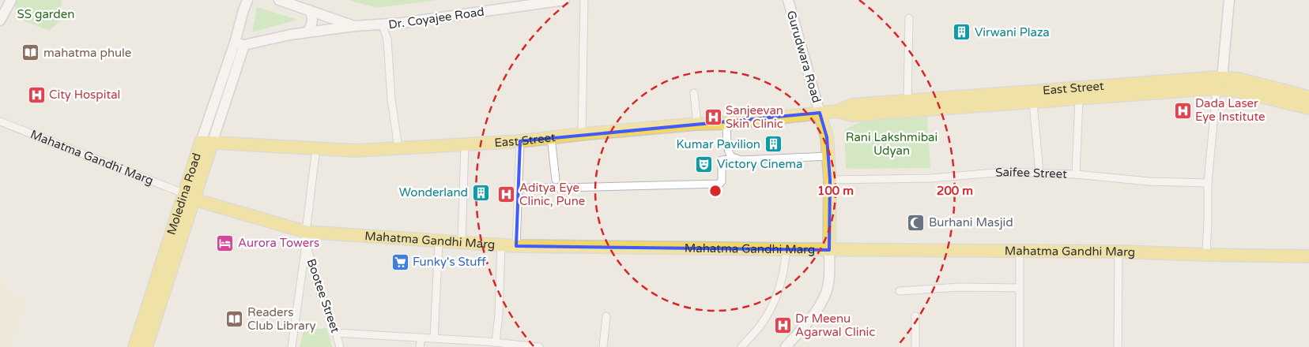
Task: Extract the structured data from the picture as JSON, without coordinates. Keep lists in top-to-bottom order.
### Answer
{
  "streets": {
    "main road": ["East Street", "Mahatma Gandhi Marg", "Moledina Road"],
    "street": [
      "Dr. Coyajee Road",
      "Gurudwara Road",
      "Saifee Street",
      "Bootee Street"
    ]
  },
  "crossings": [
    ["Gurudwara Road", "East Street"],
    ["East Street", "Moledina Road"],
    ["Mahatma Gandhi Marg", "Moledina Road"]
  ],
  "parks": ["SS garden", "Rani Lakshmibai Udyan"],
  "places": {
    "building": ["Virwani Plaza", "Kumar Pavilion", "Wonderland"],
    "library": ["mahatma phule", "Readers Club Library"],
    "hospital": [
      "City Hospital",
      "Dada Laser Eye Institute",
      "Sanjeevan Skin Clinic",
      "Aditya Eye Clinic, Pune",
      "Dr Meenu Agarwal Clinic"
    ],
    "theatre": ["Victory Cinema"],
    "mosque": ["Burhani Masjid"],
    "hotel": ["Aurora Towers"],
    "supermarket": ["Funky's Stuff"]
  },
  "rings": ["100 m", "200 m"]
}
